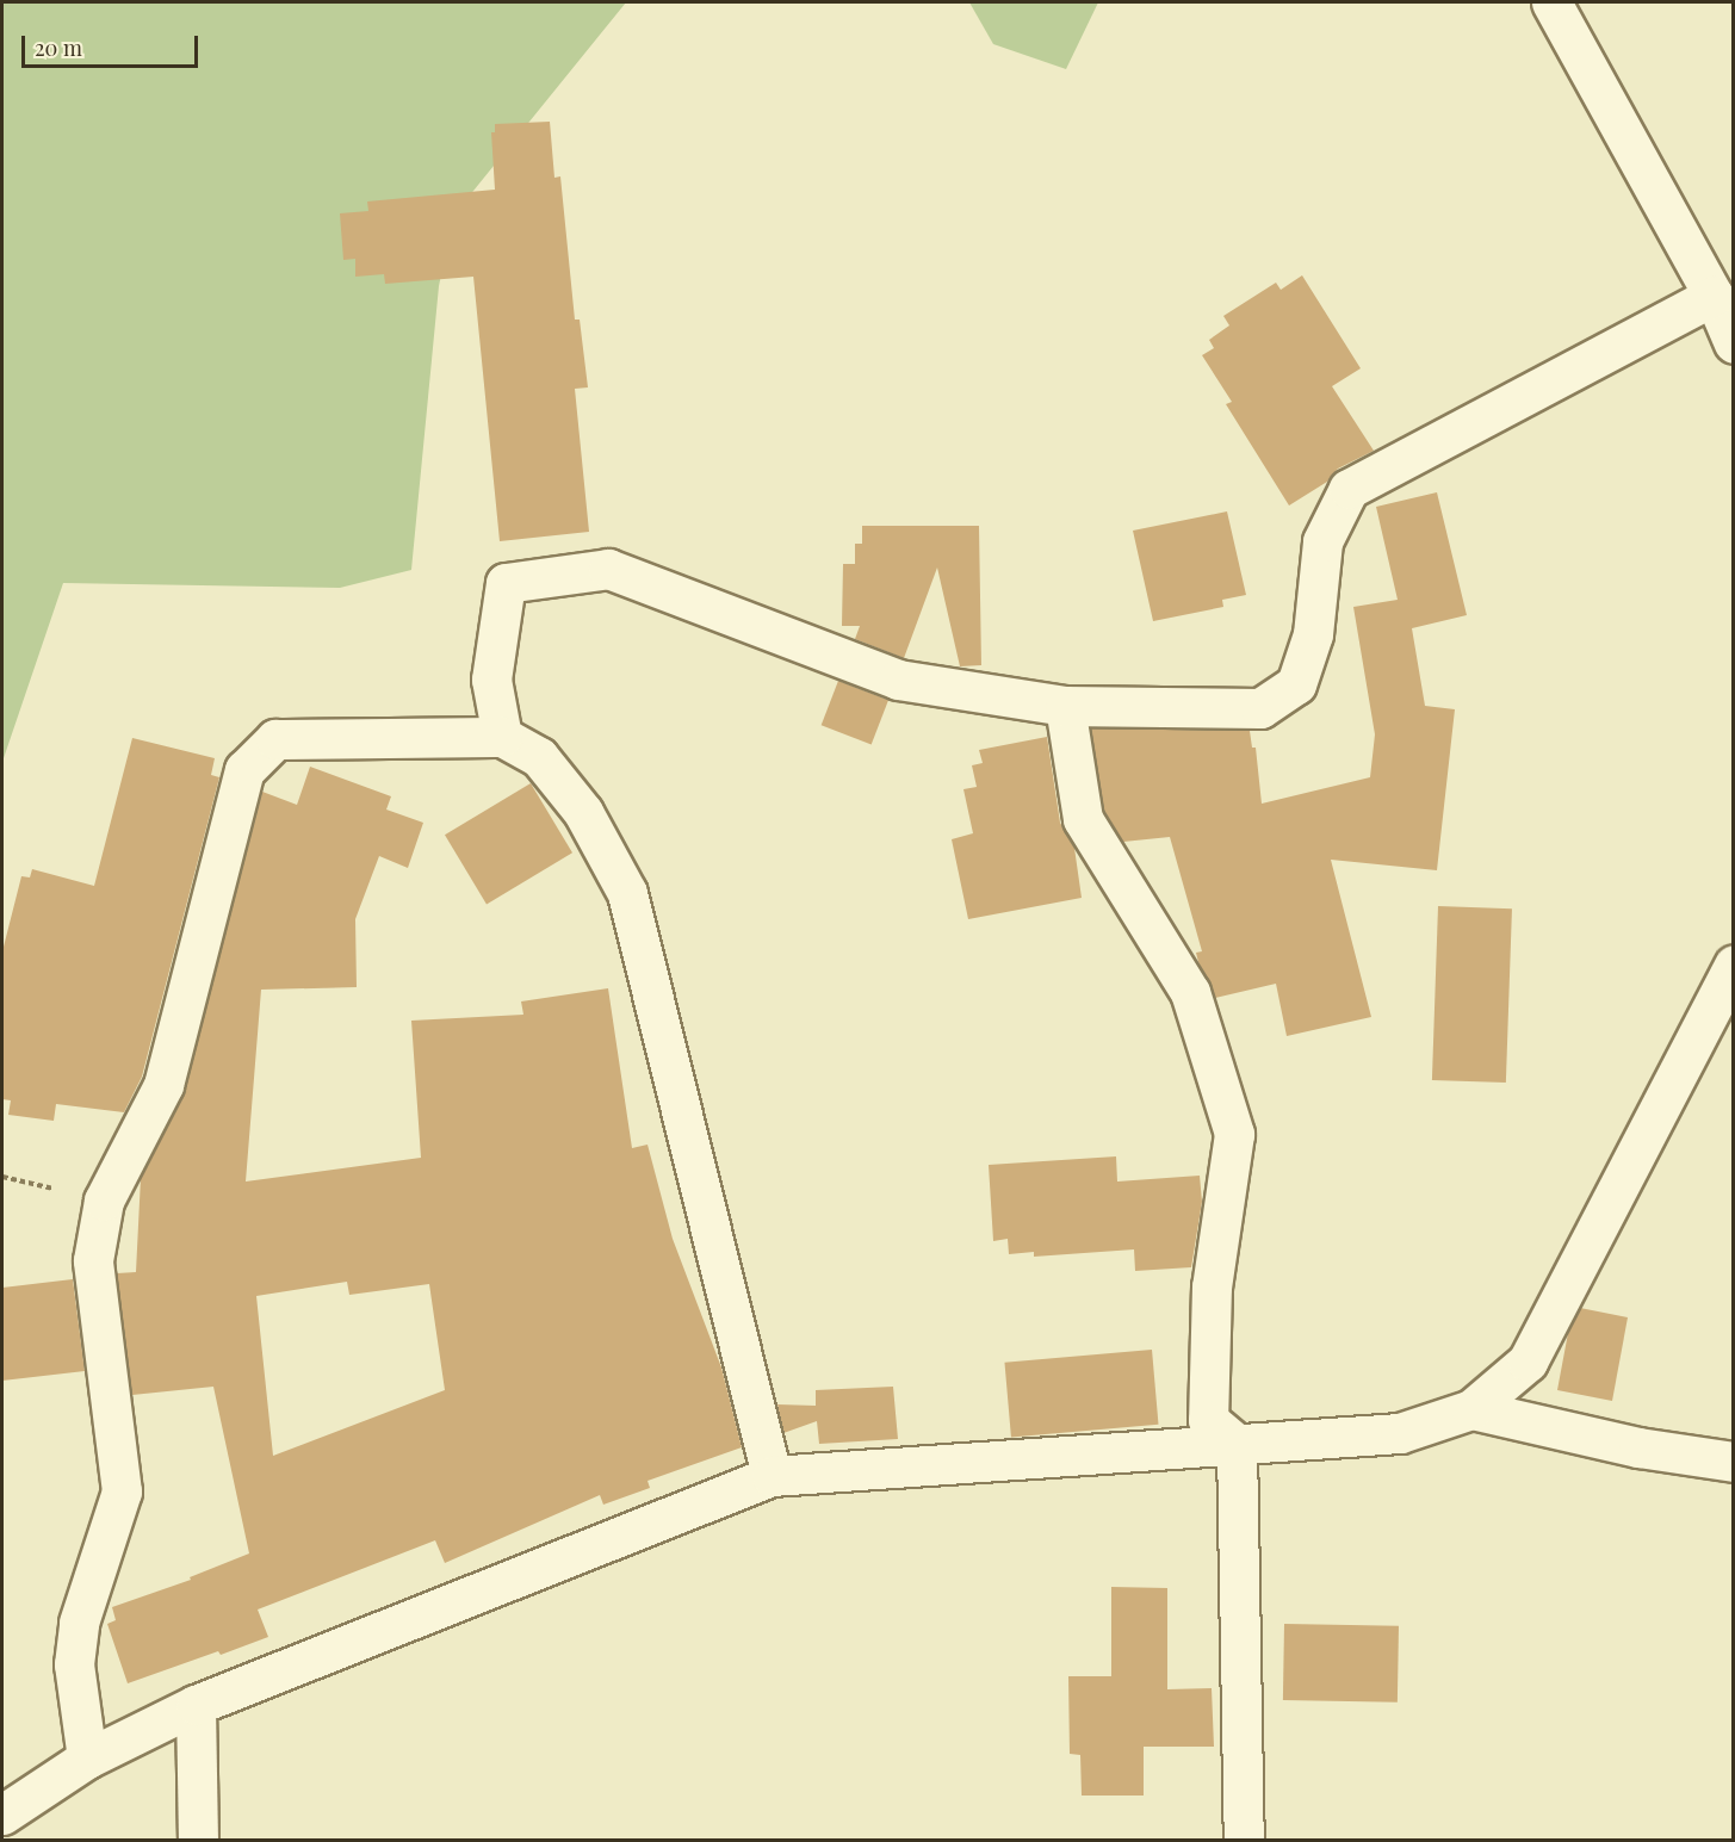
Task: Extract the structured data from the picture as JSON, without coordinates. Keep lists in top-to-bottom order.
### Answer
{
  "scale_bar": "20 m"
}
